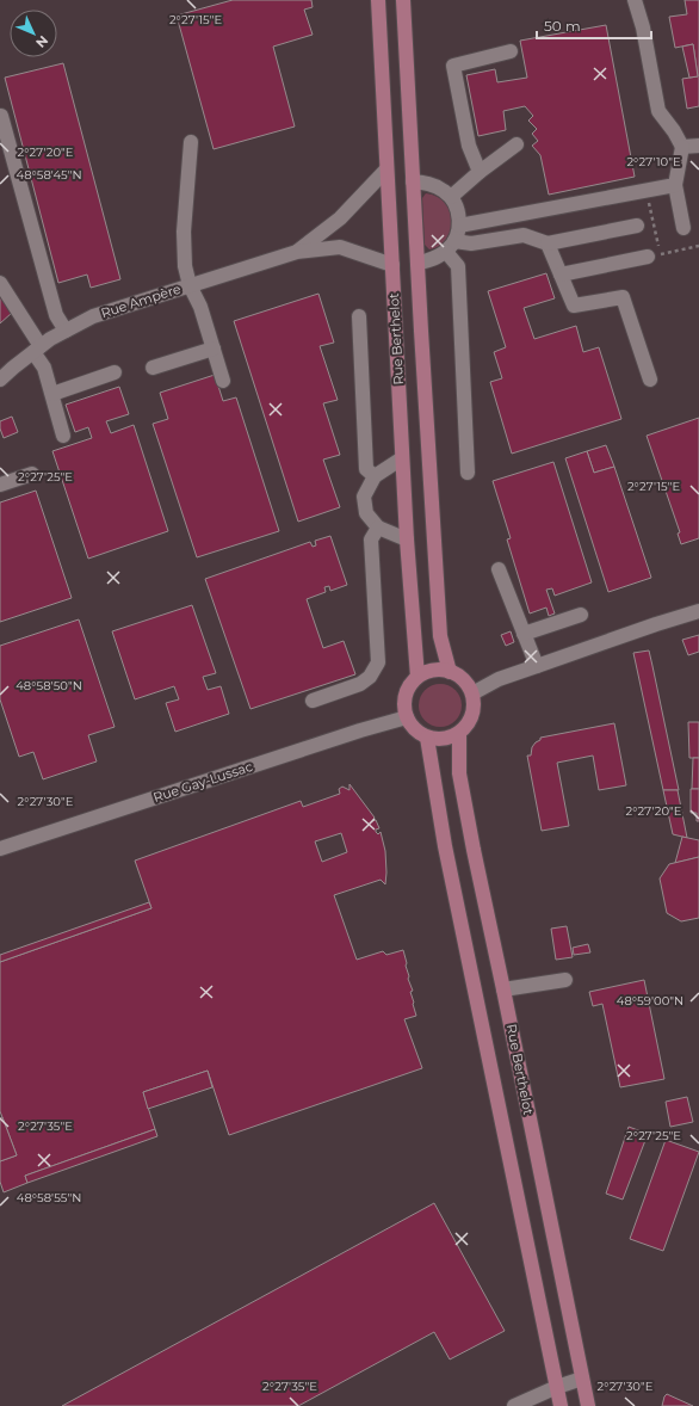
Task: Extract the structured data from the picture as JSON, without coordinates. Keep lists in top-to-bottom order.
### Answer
{
  "streets": {
    "main road": ["Rue Berthelot"],
    "street": ["Rue Ampère", "Rue Gay-Lussac"]
  },
  "crossings": [
    ["Rue Ampère", "Rue Berthelot"],
    ["Rue Berthelot", "Rue Gay-Lussac"]
  ],
  "scale_bar": "50 m",
  "north": "bottom right",
  "coordinates": [
    "2°27'15\"E",
    "2°27'20\"E",
    "2°27'10\"E",
    "48°58'45\"N",
    "2°27'25\"E",
    "48°58'50\"N",
    "2°27'30\"E",
    "48°59'00\"N",
    "2°27'35\"E",
    "48°58'55\"N"
  ]
}
